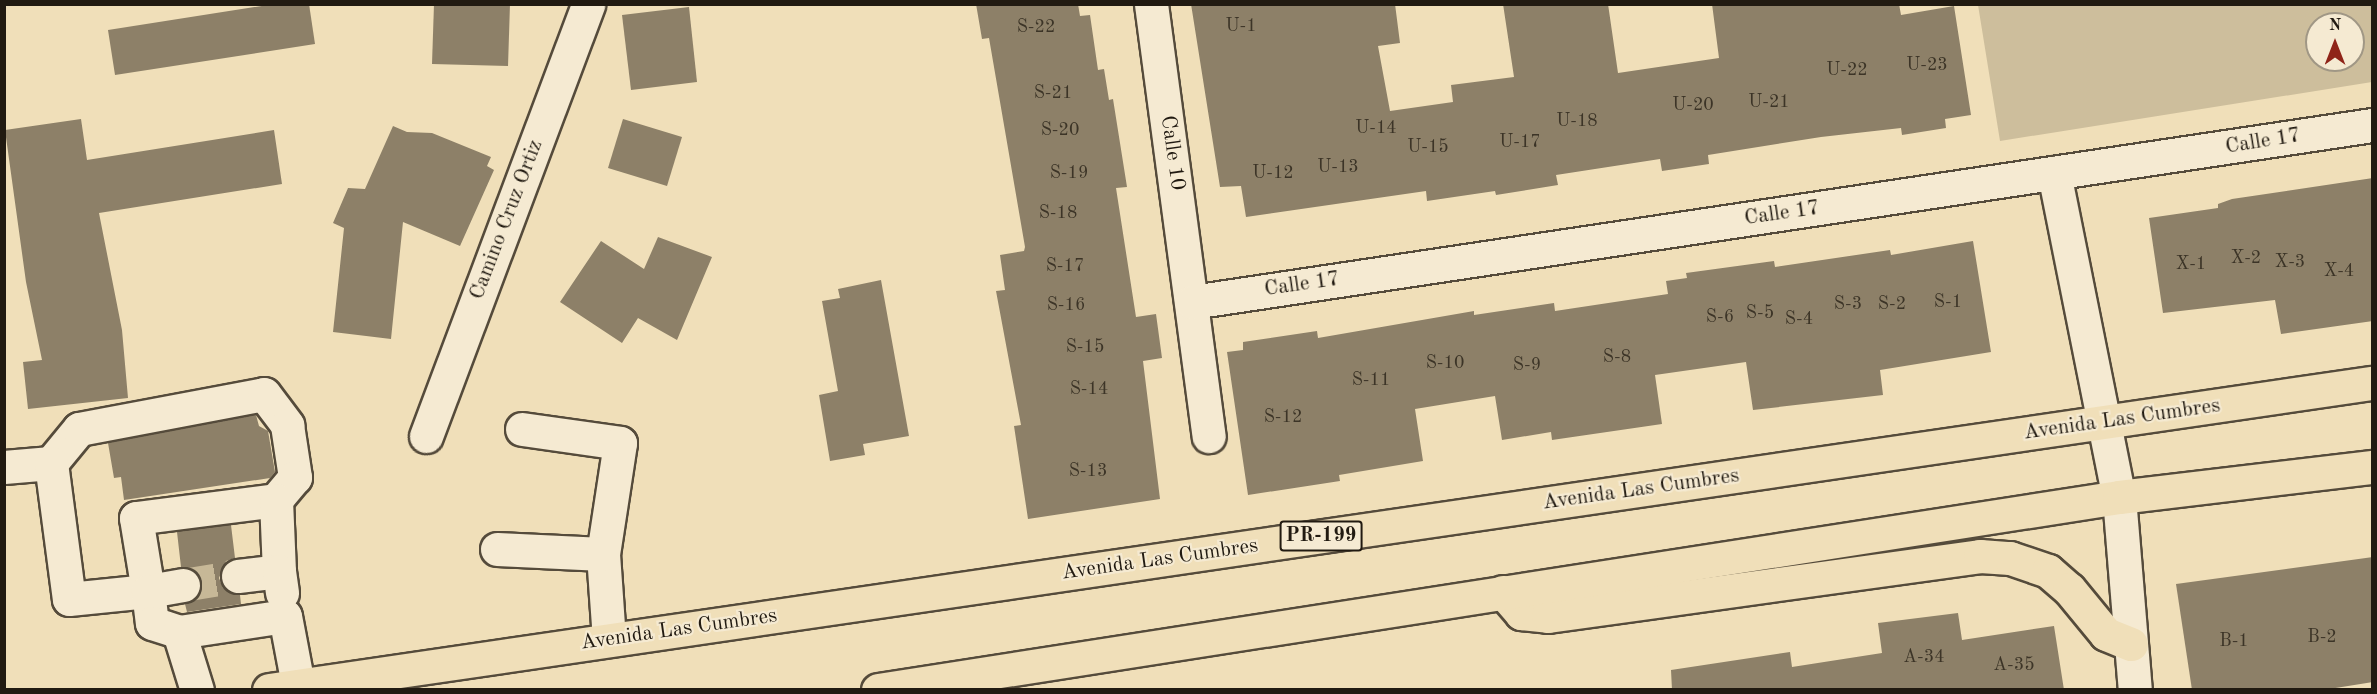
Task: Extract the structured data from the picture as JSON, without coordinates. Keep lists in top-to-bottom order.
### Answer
{
  "streets": {
    "highway": ["Avenida Las Cumbres", "PR-199"],
    "street": ["Calle 17", "Calle 10", "Camino Cruz Ortiz"]
  },
  "crossings": [
    ["Calle 17", "Calle 10"]
  ],
  "house_numbers": [
    "U-1",
    "S-22",
    "U-23",
    "U-22",
    "S-21",
    "U-21",
    "U-20",
    "U-18",
    "U-14",
    "S-20",
    "U-17",
    "U-15",
    "U-13",
    "S-19",
    "U-12",
    "S-18",
    "X-2",
    "X-3",
    "X-1",
    "S-17",
    "X-4",
    "S-1",
    "S-3",
    "S-2",
    "S-16",
    "S-5",
    "S-6",
    "S-4",
    "S-15",
    "S-8",
    "S-10",
    "S-9",
    "S-11",
    "S-14",
    "S-12",
    "S-13",
    "B-2",
    "B-1",
    "A-34",
    "A-35"
  ],
  "north": "top"
}
